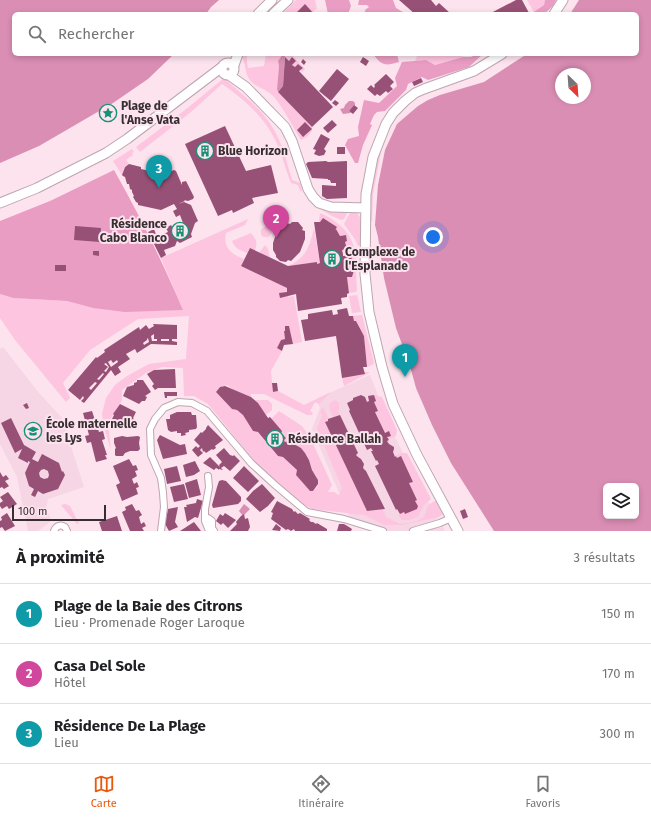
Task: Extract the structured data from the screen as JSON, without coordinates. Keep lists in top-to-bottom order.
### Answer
{
  "places": {
    "place": ["Plage de l'Anse Vata"],
    "building": [
      "Blue Horizon",
      "Résidence Cabo Blanco",
      "Complexe de l'Esplanade",
      "Résidence Ballah"
    ],
    "school or university": ["École maternelle les Lys"]
  },
  "scale_bar": "100 m",
  "north": "bottom right",
  "page": {
    "search": "Rechercher",
    "pins": ["3", "2", "1"],
    "scale": "100 m",
    "heading": ["À proximité", "3 résultats"],
    "list": [
      {
        "mark": "1",
        "name": "Plage de la Baie des Citrons",
        "note": "Lieu · Promenade Roger Laroque",
        "value": "150 m"
      },
      {
        "mark": "2",
        "name": "Casa Del Sole",
        "note": "Hôtel",
        "value": "170 m"
      },
      {
        "mark": "3",
        "name": "Résidence De La Plage",
        "note": "Lieu",
        "value": "300 m"
      }
    ],
    "nav": ["Carte", "Itinéraire", "Favoris"]
  }
}
